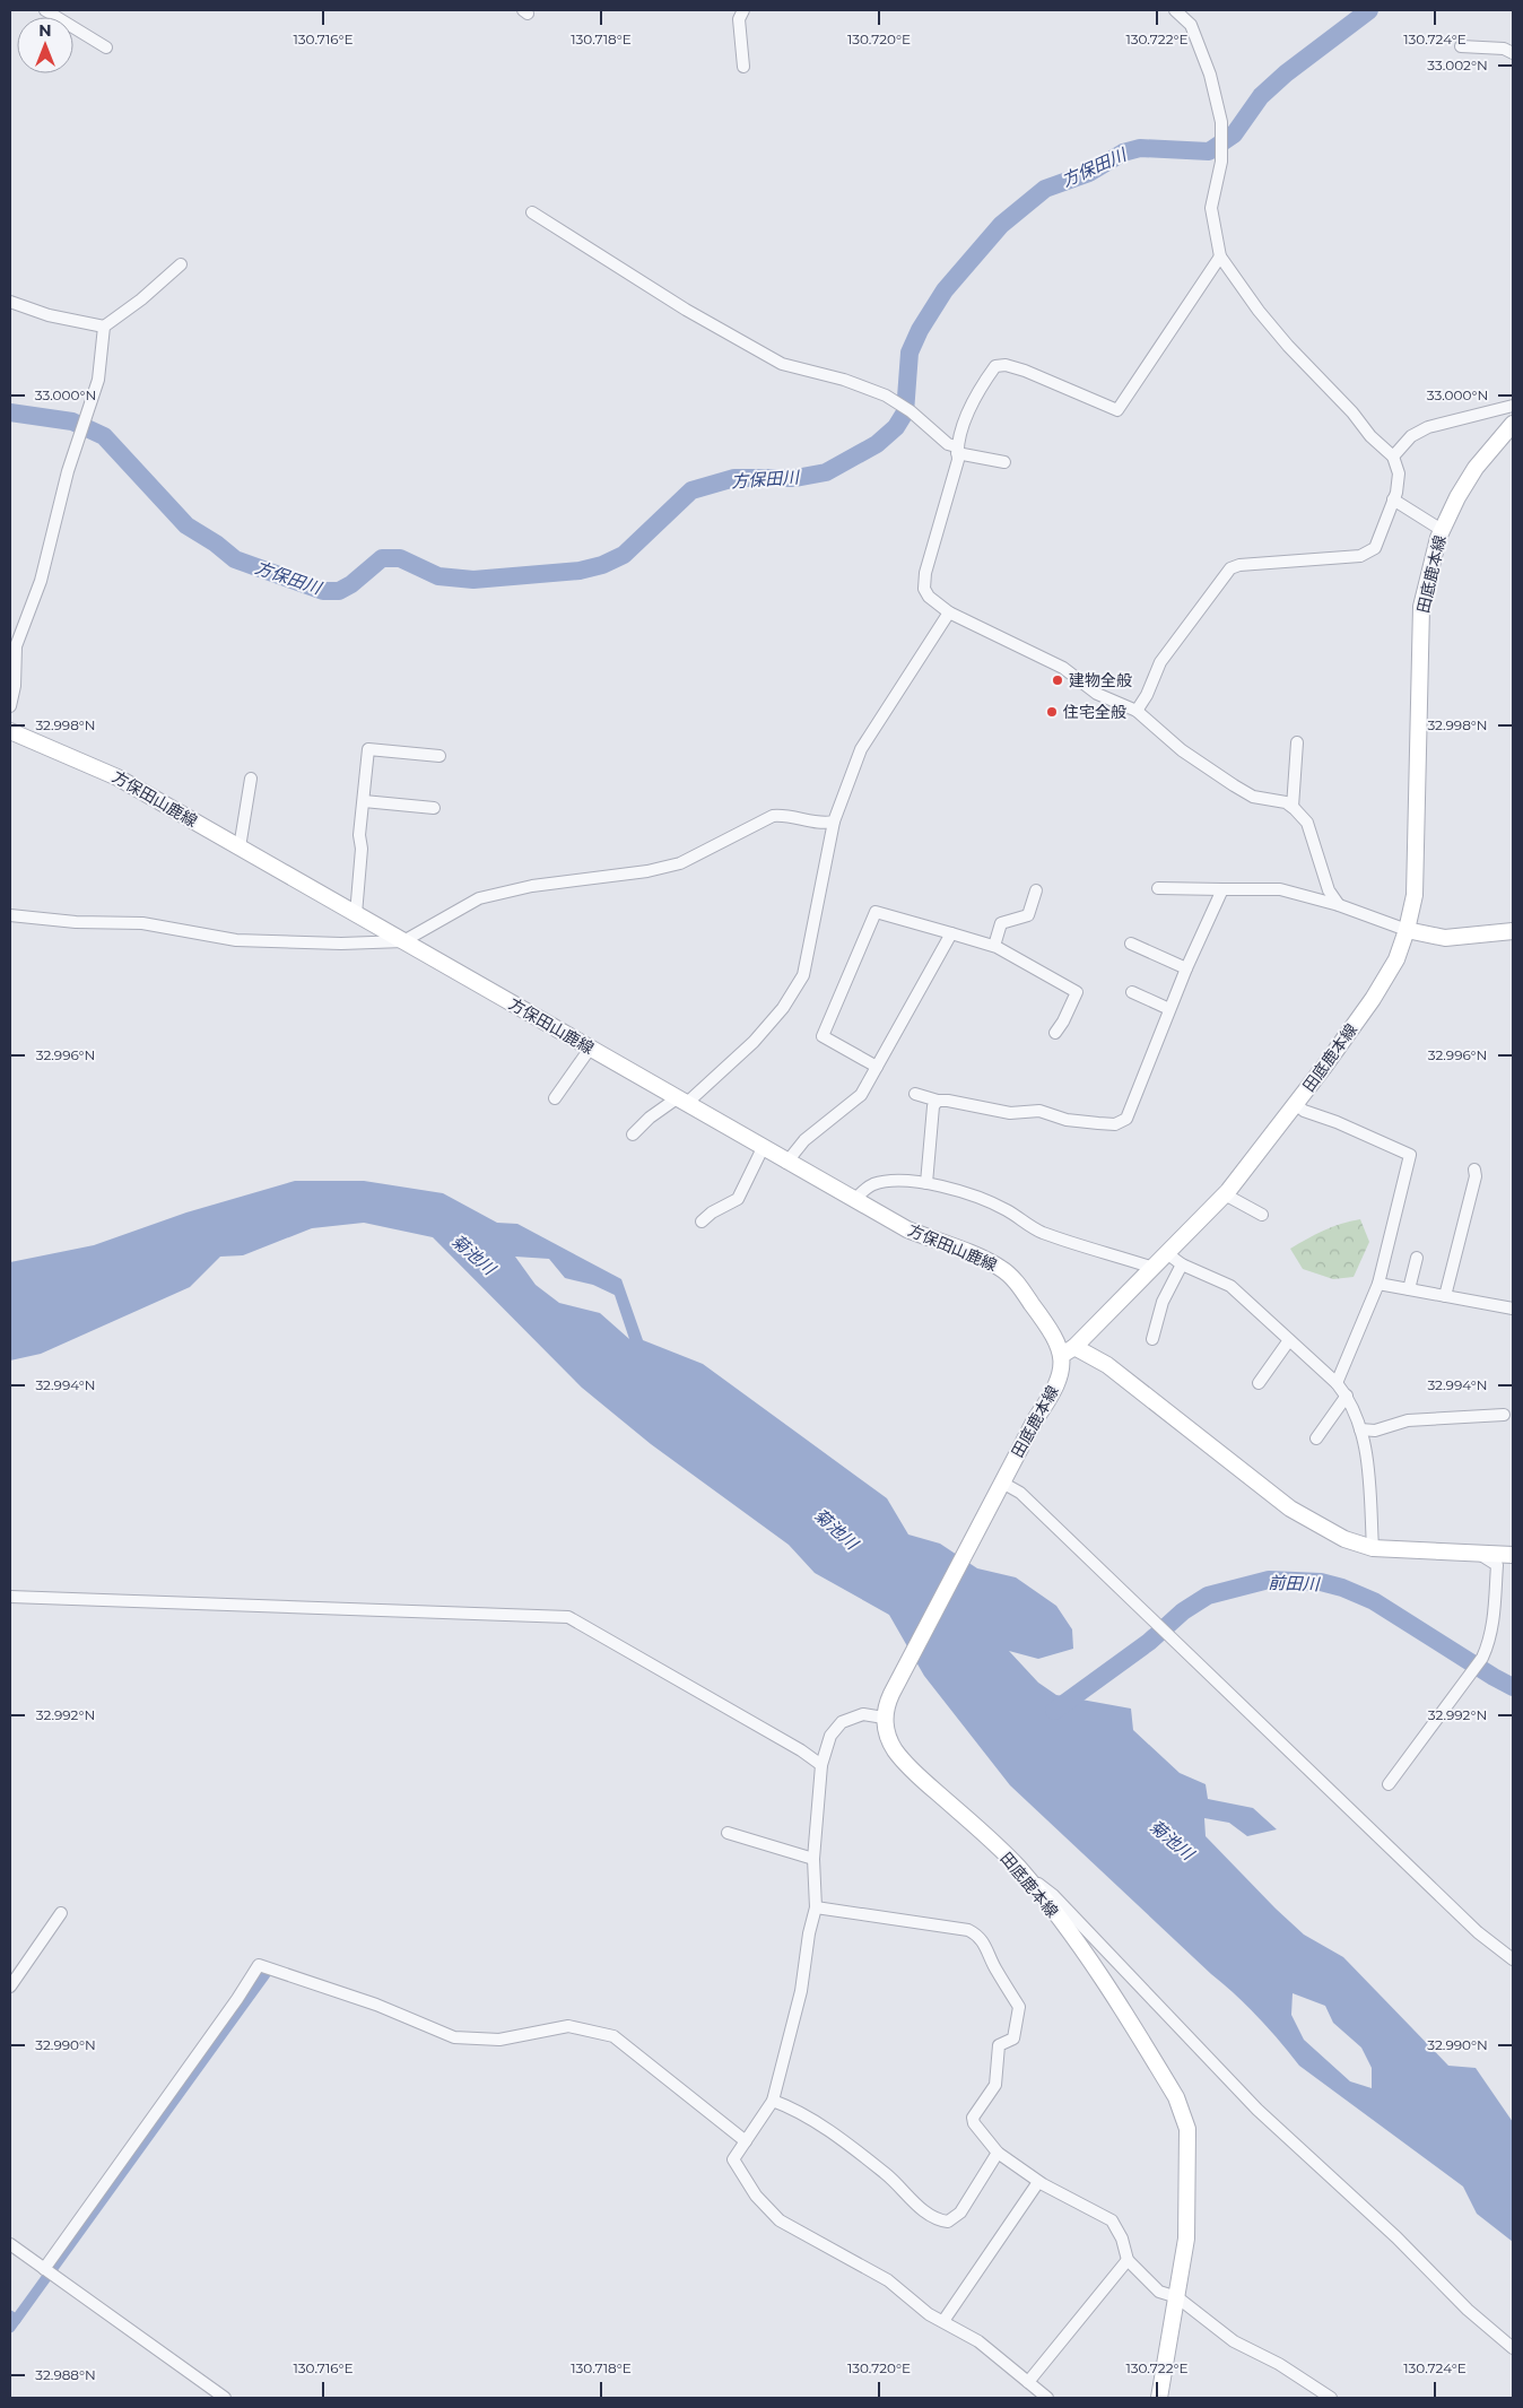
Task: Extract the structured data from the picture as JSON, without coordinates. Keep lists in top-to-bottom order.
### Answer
{
  "streets": {
    "main road": ["田底鹿本線", "方保田山鹿線"]
  },
  "crossings": [
    ["田底鹿本線", "方保田山鹿線"]
  ],
  "water": ["方保田川", "菊池川", "前田川"],
  "places": ["建物全般", "住宅全般"],
  "north": "top",
  "coordinates": [
    "130.716°E",
    "130.718°E",
    "130.720°E",
    "130.722°E",
    "130.724°E",
    "33.002°N",
    "33.000°N",
    "32.998°N",
    "32.996°N",
    "32.994°N",
    "32.992°N",
    "32.990°N",
    "32.988°N"
  ]
}
